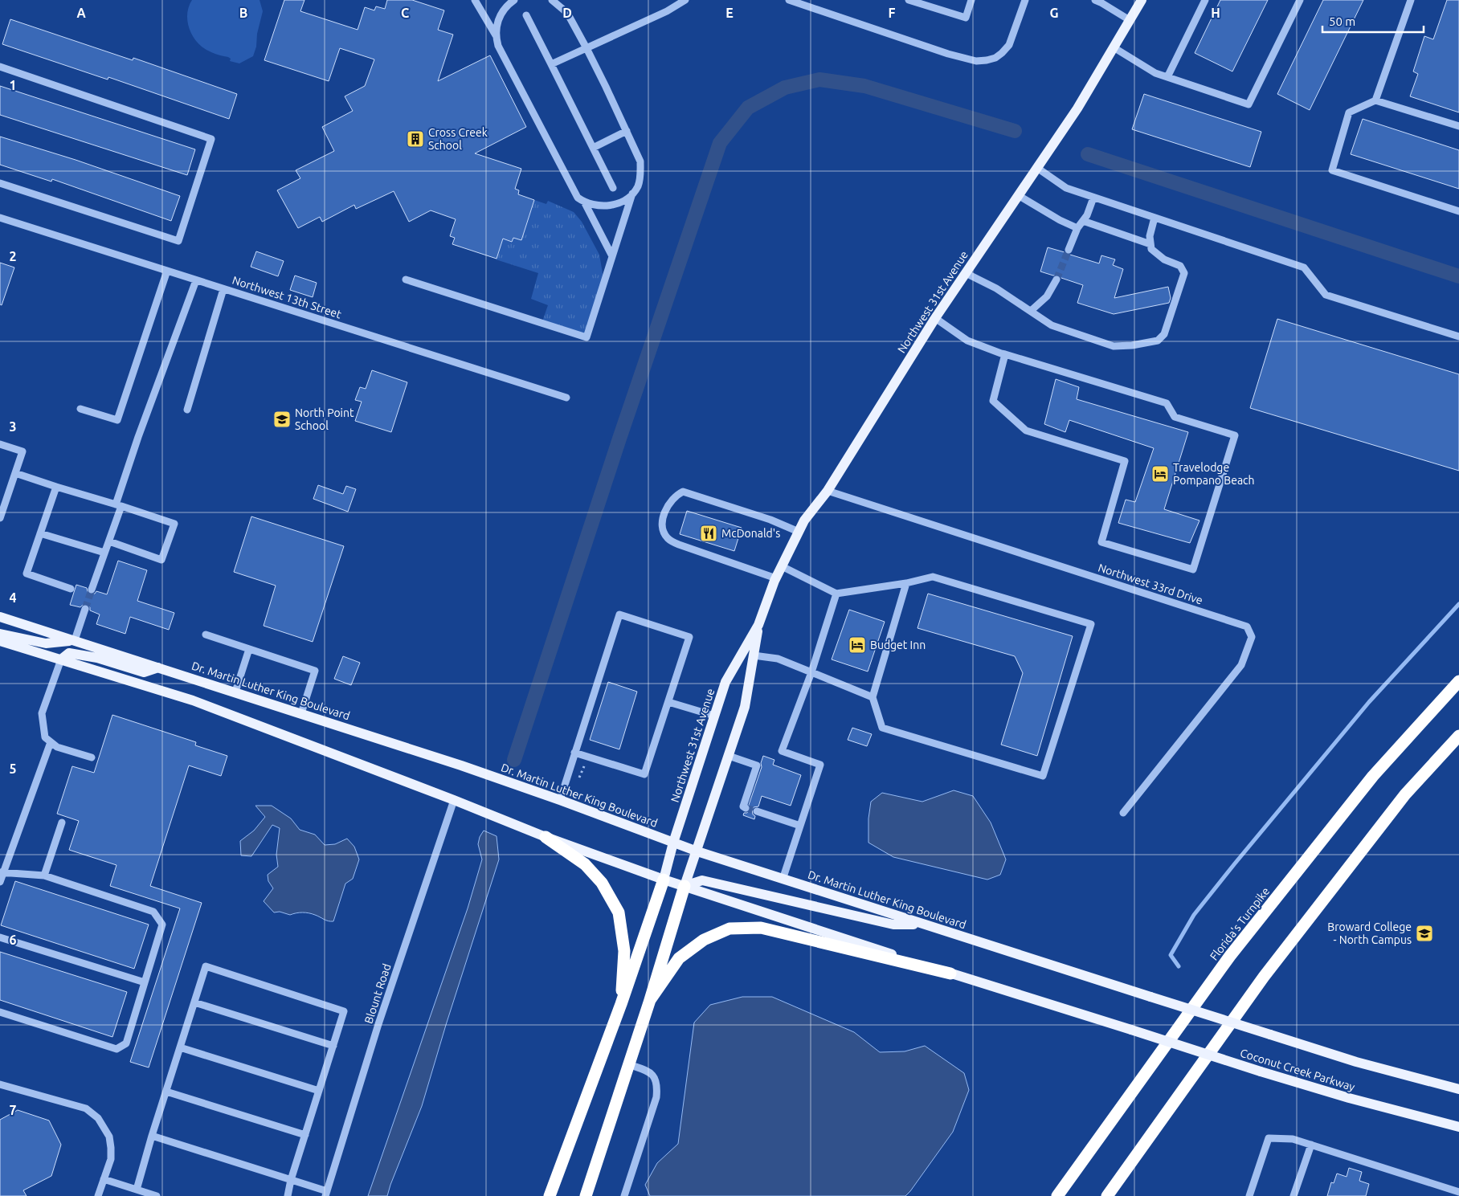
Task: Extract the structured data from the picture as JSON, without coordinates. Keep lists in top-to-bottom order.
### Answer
{
  "streets": {
    "highway": ["Florida's Turnpike"],
    "main road": ["Northwest 31st Avenue", "Dr. Martin Luther King Boulevard", "Coconut Creek Parkway"],
    "street": ["Northwest 13th Street", "Northwest 33rd Drive", "Blount Road"]
  },
  "crossings": [
    ["Northwest 31st Avenue", "Northwest 33rd Drive"],
    ["Northwest 31st Avenue", "Dr. Martin Luther King Boulevard"]
  ],
  "places": {
    "building": ["Cross Creek School"],
    "school or university": ["North Point School", "Broward College - North Campus"],
    "hotel": ["Travelodge Pompano Beach", "Budget Inn"],
    "restaurant": ["McDonald's"]
  },
  "scale_bar": "50 m",
  "grid": {
    "columns": [
      "A",
      "B",
      "C",
      "D",
      "E",
      "F",
      "G",
      "H"
    ],
    "rows": [
      "1",
      "2",
      "3",
      "4",
      "5",
      "6",
      "7"
    ]
  }
}
